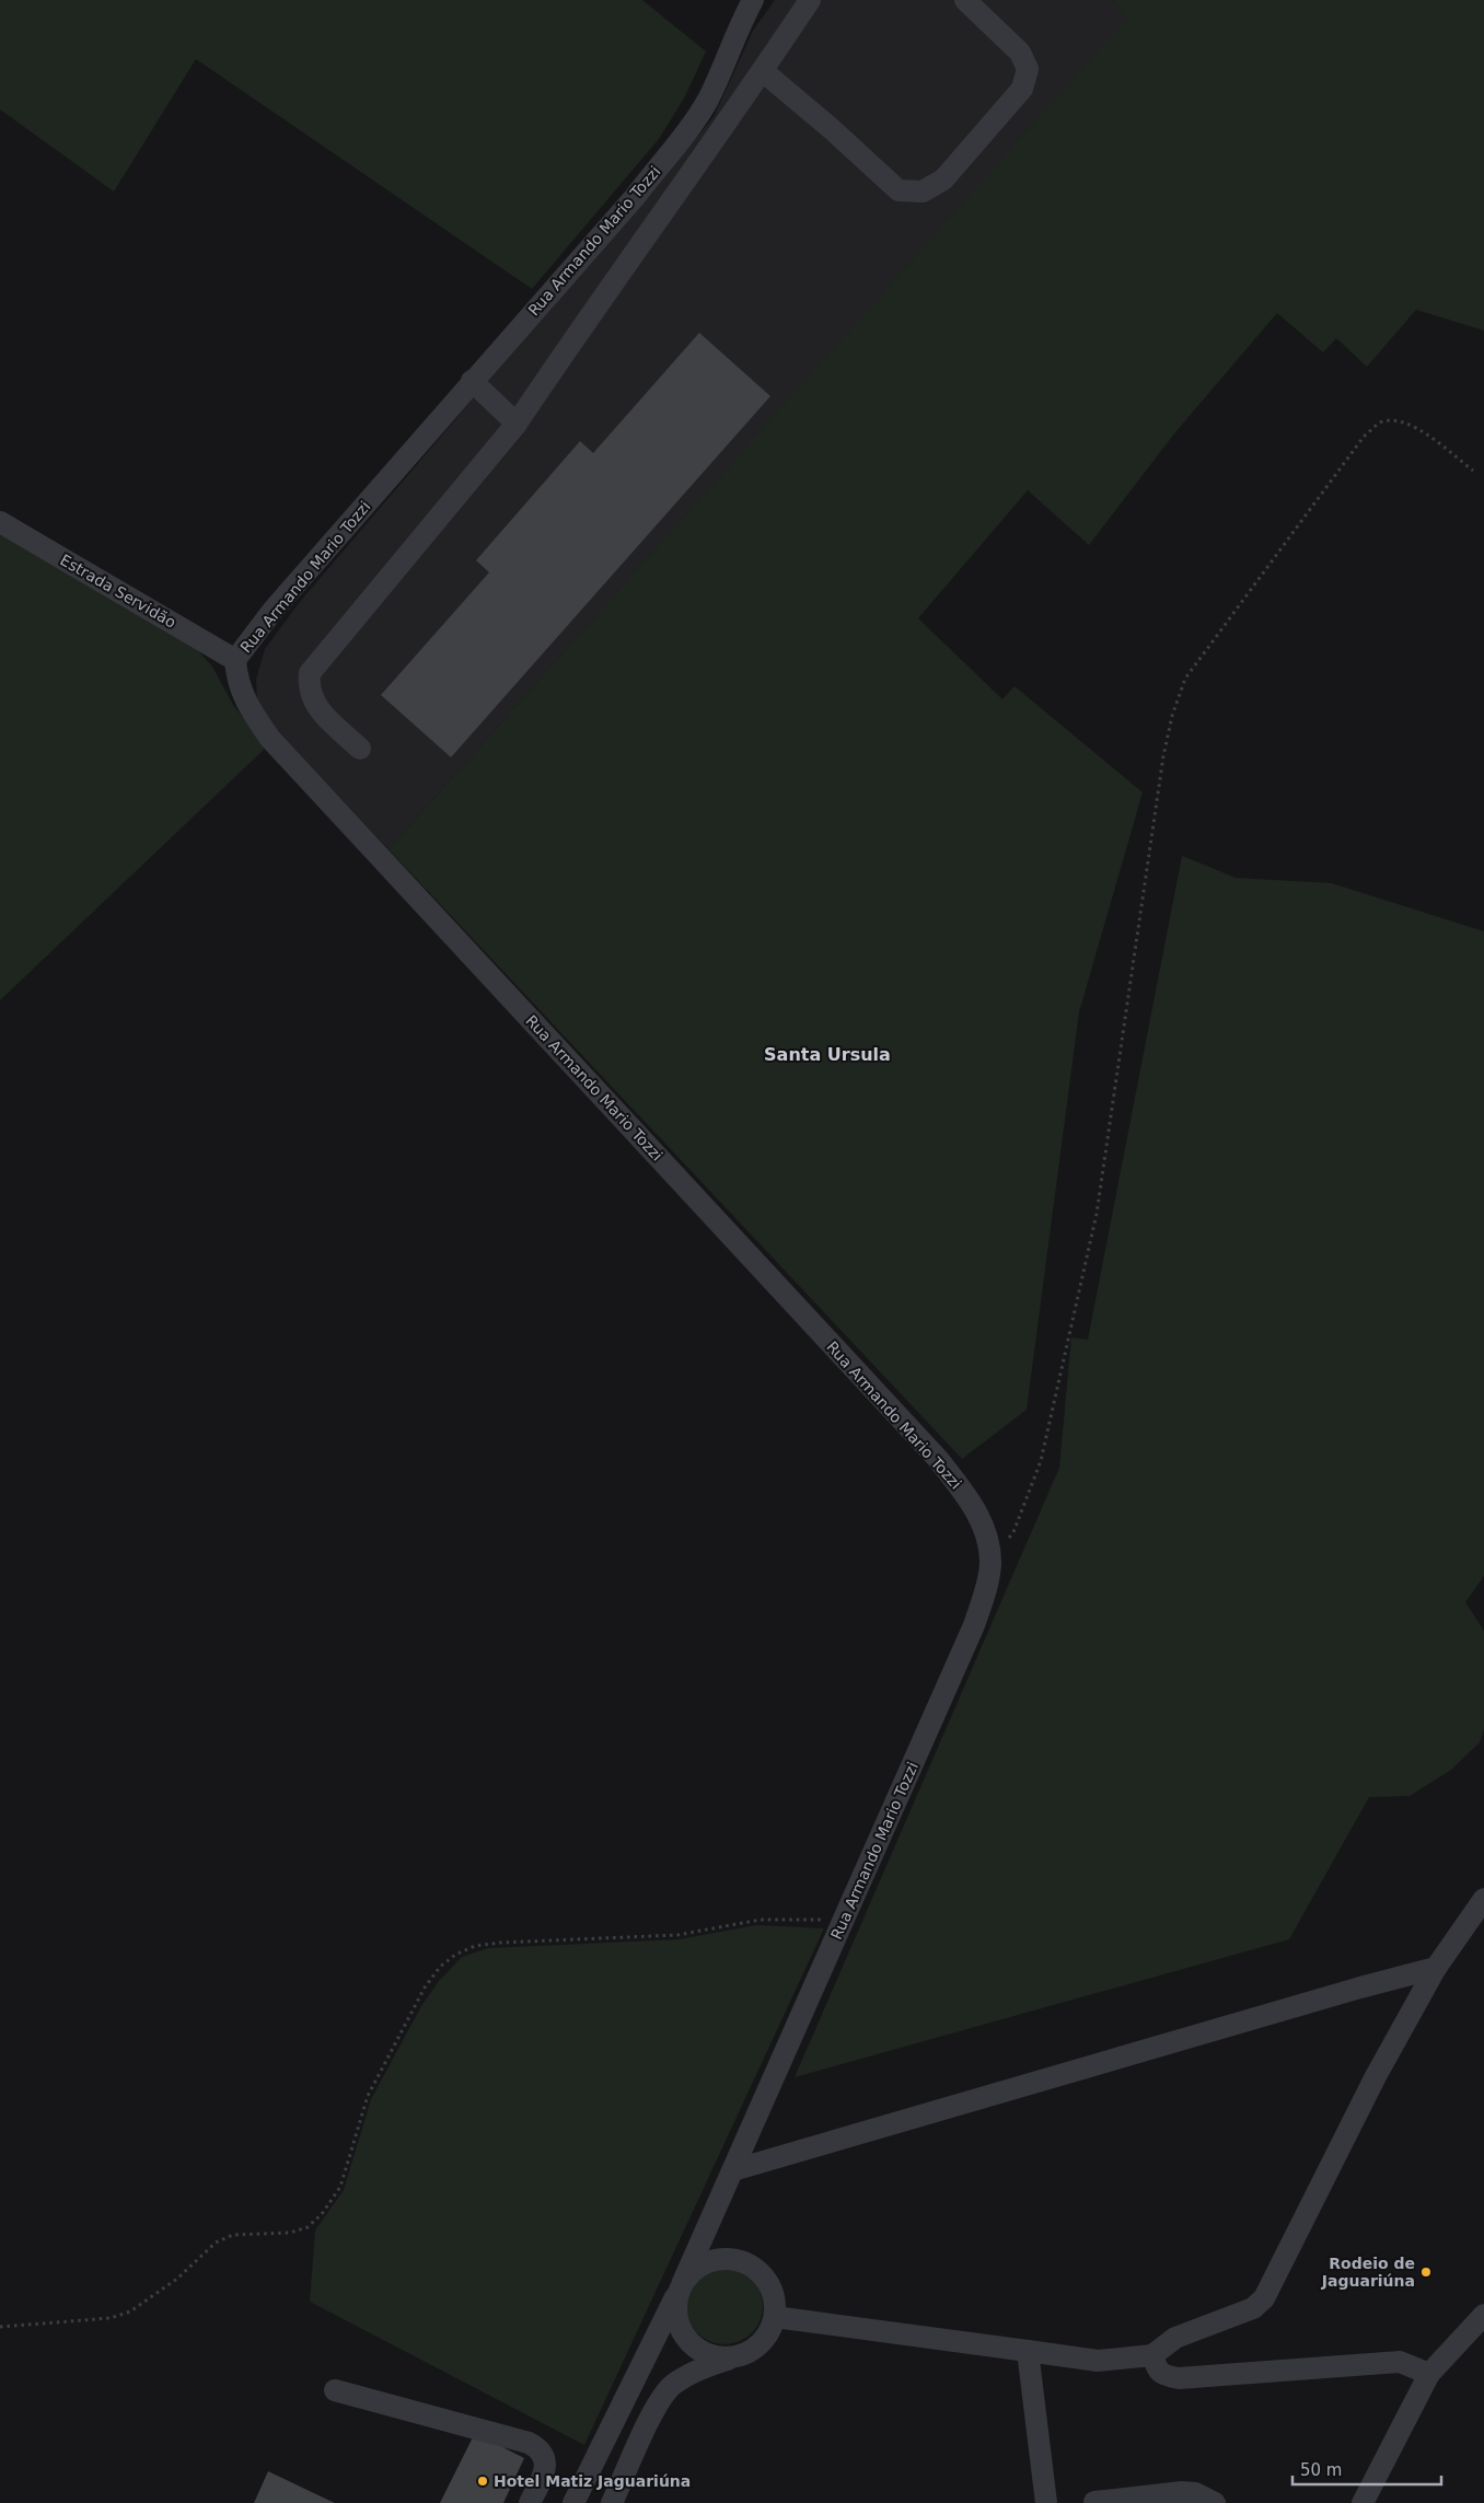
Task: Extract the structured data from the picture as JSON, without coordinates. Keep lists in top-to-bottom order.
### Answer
{
  "streets": {
    "street": ["Rua Armando Mario Tozzi", "Estrada Servidão"]
  },
  "crossings": [
    ["Rua Armando Mario Tozzi", "Estrada Servidão"]
  ],
  "districts": ["Santa Ursula"],
  "places": ["Rodeio de Jaguariúna", "Hotel Matiz Jaguariúna"],
  "scale_bar": "50 m"
}
